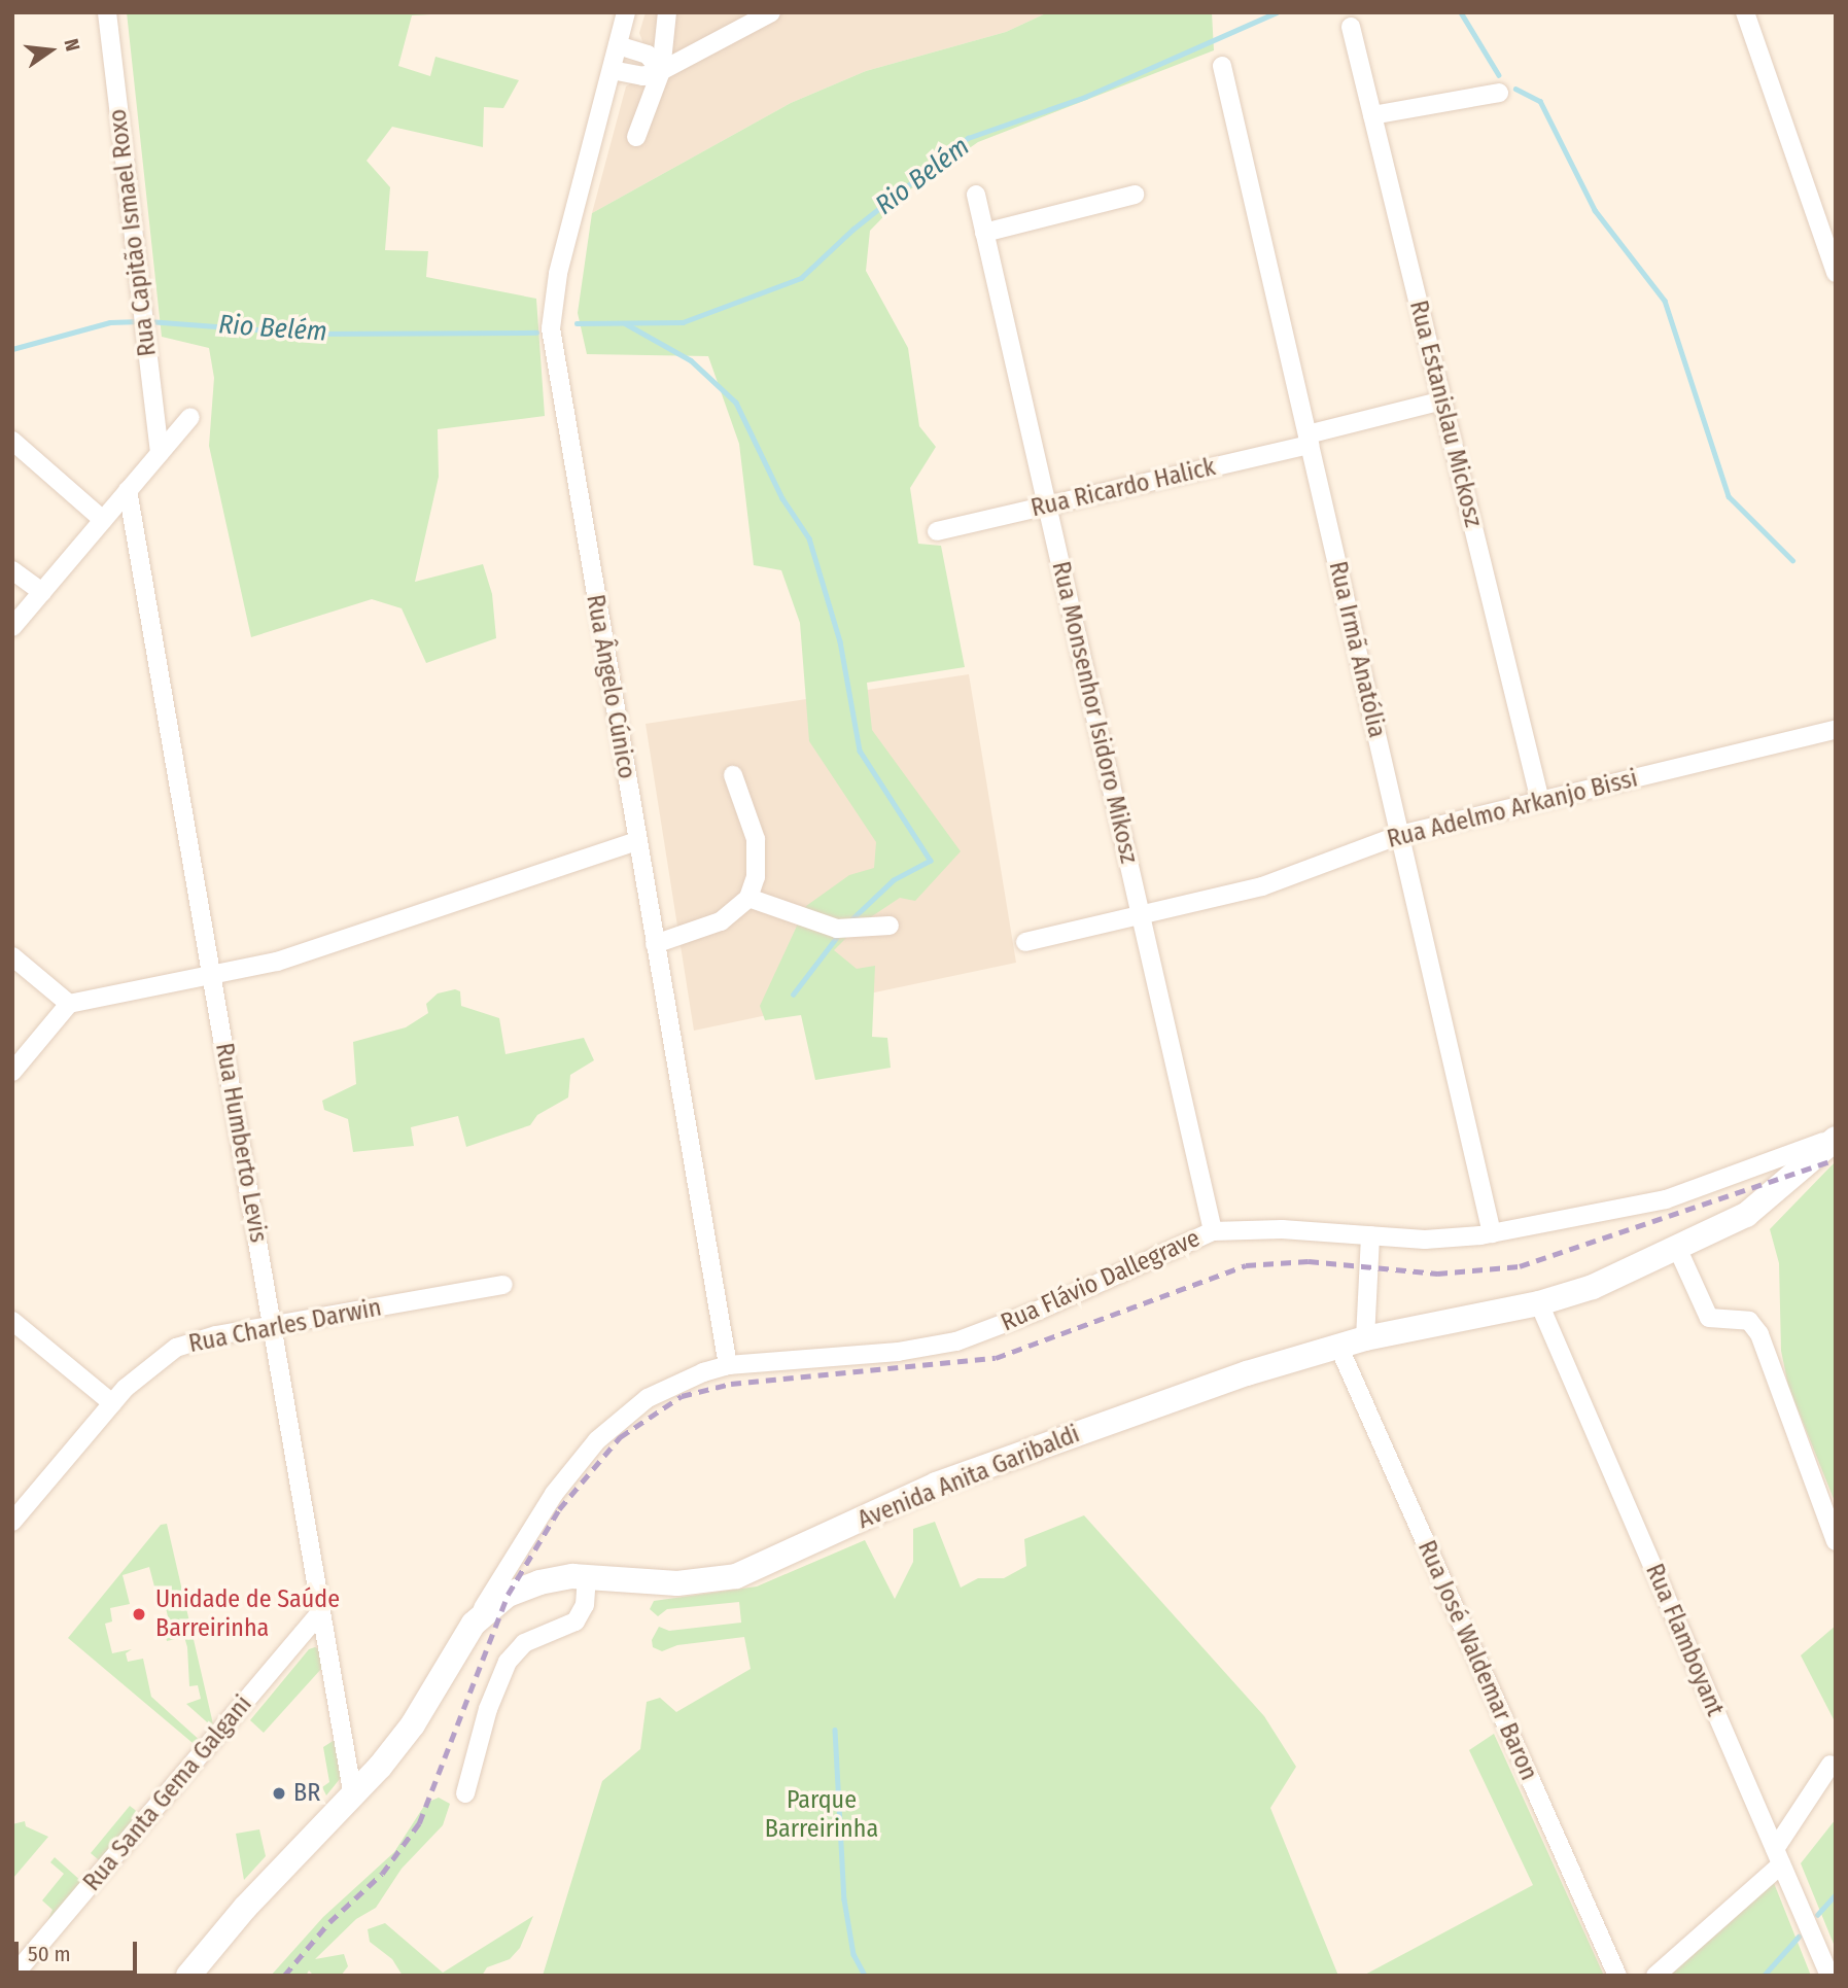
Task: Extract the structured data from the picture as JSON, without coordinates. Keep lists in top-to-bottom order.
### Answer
{
  "streets": {
    "main road": ["Avenida Anita Garibaldi"],
    "street": [
      "Rua Capitão Ismael Roxo",
      "Rua Estanislau Mickosz",
      "Rua Ricardo Halick",
      "Rua Irmã Anatólia",
      "Rua Ângelo Cúnico",
      "Rua Monsenhor Isidoro Mikosz",
      "Rua Adelmo Arkanjo Bissi",
      "Rua Humberto Levis",
      "Rua Flávio Dallegrave",
      "Rua Charles Darwin",
      "Rua Flamboyant",
      "Rua José Waldemar Baron",
      "Rua Santa Gema Galgani"
    ]
  },
  "crossings": [
    ["Rua Estanislau Mickosz", "Rua Ricardo Halick"],
    ["Rua Estanislau Mickosz", "Rua Adelmo Arkanjo Bissi"],
    ["Rua Ricardo Halick", "Rua Irmã Anatólia"],
    ["Rua Ricardo Halick", "Rua Monsenhor Isidoro Mikosz"],
    ["Rua Irmã Anatólia", "Rua Adelmo Arkanjo Bissi"],
    ["Rua Irmã Anatólia", "Rua Flávio Dallegrave"],
    ["Rua Ângelo Cúnico", "Rua Flávio Dallegrave"],
    ["Rua Monsenhor Isidoro Mikosz", "Rua Adelmo Arkanjo Bissi"],
    ["Rua Monsenhor Isidoro Mikosz", "Rua Flávio Dallegrave"],
    ["Rua Humberto Levis", "Rua Charles Darwin"],
    ["Rua Humberto Levis", "Avenida Anita Garibaldi"],
    ["Rua Humberto Levis", "Rua Santa Gema Galgani"],
    ["Rua Flávio Dallegrave", "Avenida Anita Garibaldi"],
    ["Avenida Anita Garibaldi", "Rua Flamboyant"],
    ["Avenida Anita Garibaldi", "Rua José Waldemar Baron"]
  ],
  "water": ["Rio Belém"],
  "parks": ["Parque Barreirinha"],
  "places": ["Unidade de Saúde Barreirinha", "BR"],
  "scale_bar": "50 m",
  "north": "right"
}
